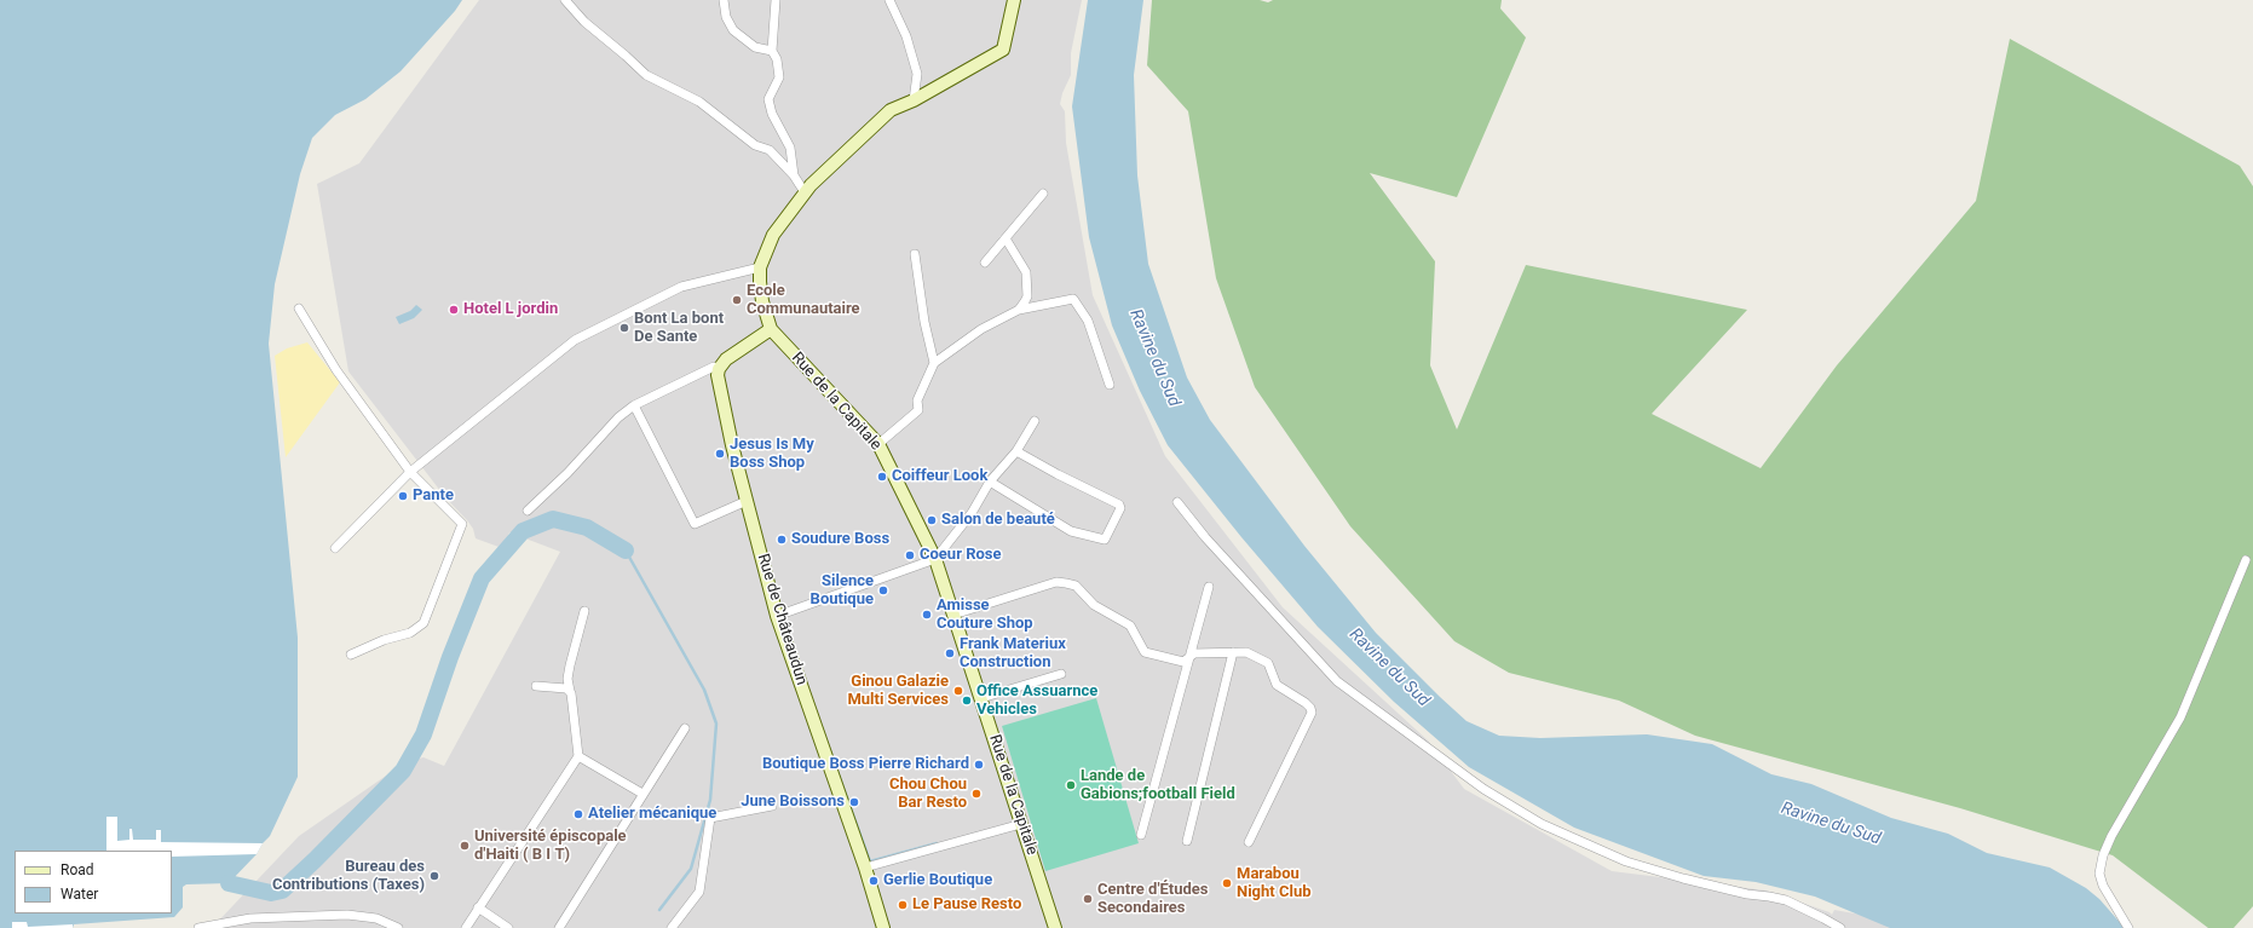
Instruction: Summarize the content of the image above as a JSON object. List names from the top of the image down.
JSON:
{
  "streets": {
    "street": ["Rue de la Capitale", "Rue de Châteaudun"]
  },
  "water": ["Ravine du Sud"],
  "places": [
    "Ecole Communautaire",
    "Hotel L jordin",
    "Bont La bont De Sante",
    "Jesus Is My Boss Shop",
    "Coiffeur Look",
    "Pante",
    "Salon de beauté",
    "Soudure Boss",
    "Coeur Rose",
    "Silence Boutique",
    "Amisse Couture Shop",
    "Frank Materiux Construction",
    "Ginou Galazie Multi Services",
    "Office Assuarnce Vehicles",
    "Boutique Boss Pierre Richard",
    "Lande de Gabions;football Field",
    "Chou Chou Bar Resto",
    "June Boissons",
    "Atelier mécanique",
    "Université épiscopale d'Haiti ( B I T)",
    "Bureau des Contributions (Taxes)",
    "Gerlie Boutique",
    "Marabou Night Club",
    "Centre d'Études Secondaires",
    "Le Pause Resto"
  ],
  "legend": ["Road", "Water"]
}
